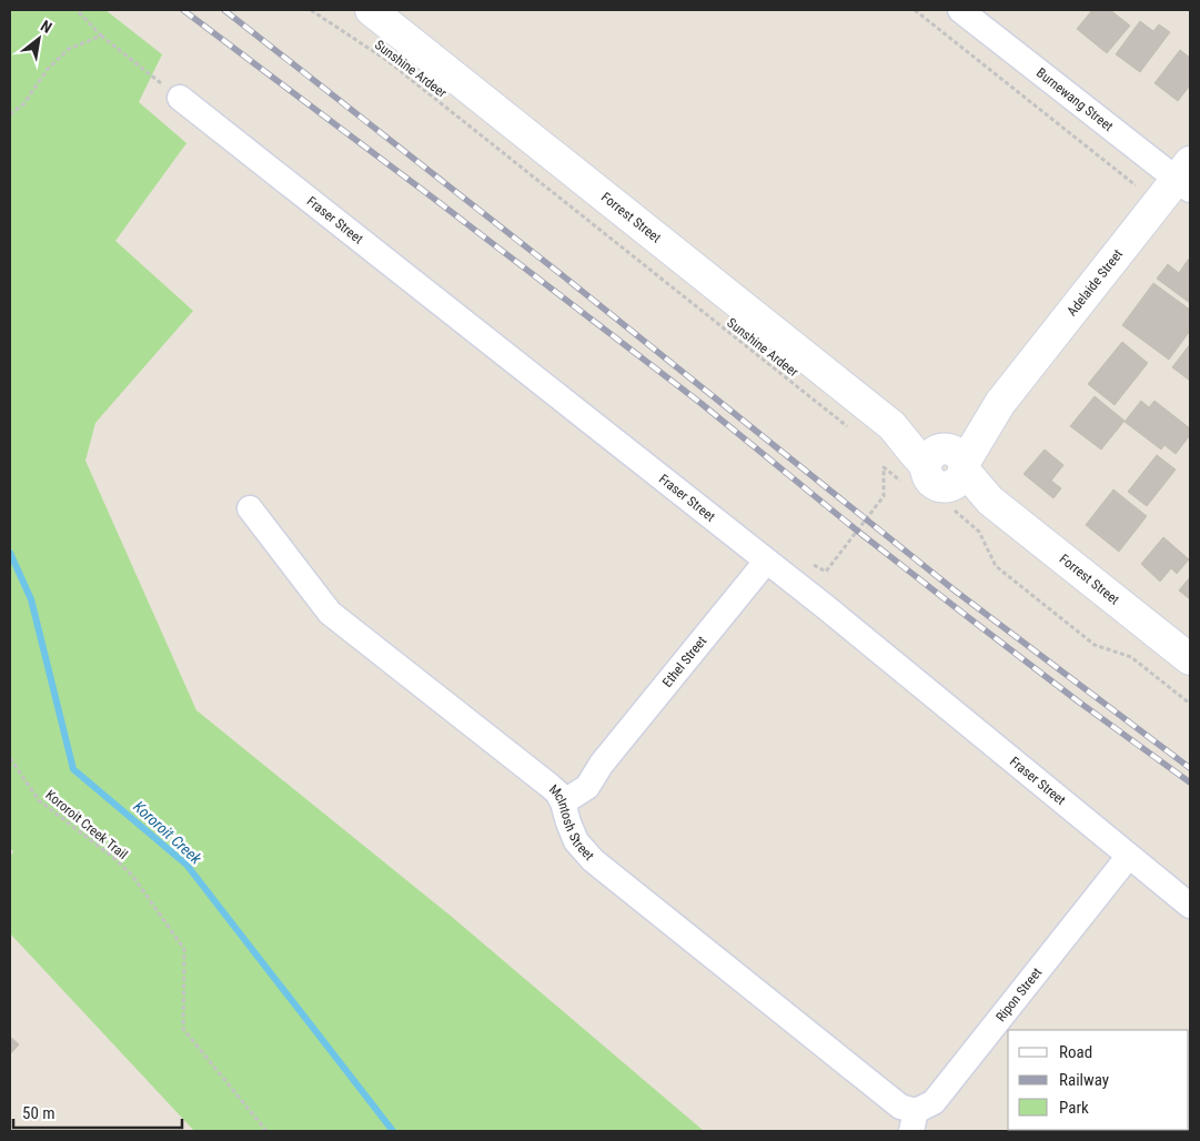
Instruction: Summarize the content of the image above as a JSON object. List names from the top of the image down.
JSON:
{
  "streets": {
    "street": [
      "Burnewang Street",
      "Forrest Street",
      "Fraser Street",
      "Adelaide Street",
      "Ethel Street",
      "McIntosh Street",
      "Ripon Street"
    ],
    "path": ["Sunshine Ardeer", "Kororoit Creek Trail"]
  },
  "crossings": [
    ["Burnewang Street", "Adelaide Street"],
    ["Forrest Street", "Adelaide Street"],
    ["Fraser Street", "Ethel Street"],
    ["Fraser Street", "Ripon Street"],
    ["Ethel Street", "McIntosh Street"],
    ["McIntosh Street", "Ripon Street"]
  ],
  "water": ["Kororoit Creek"],
  "legend": ["Road", "Railway", "Park"],
  "scale_bar": "50 m",
  "north": "top right"
}
